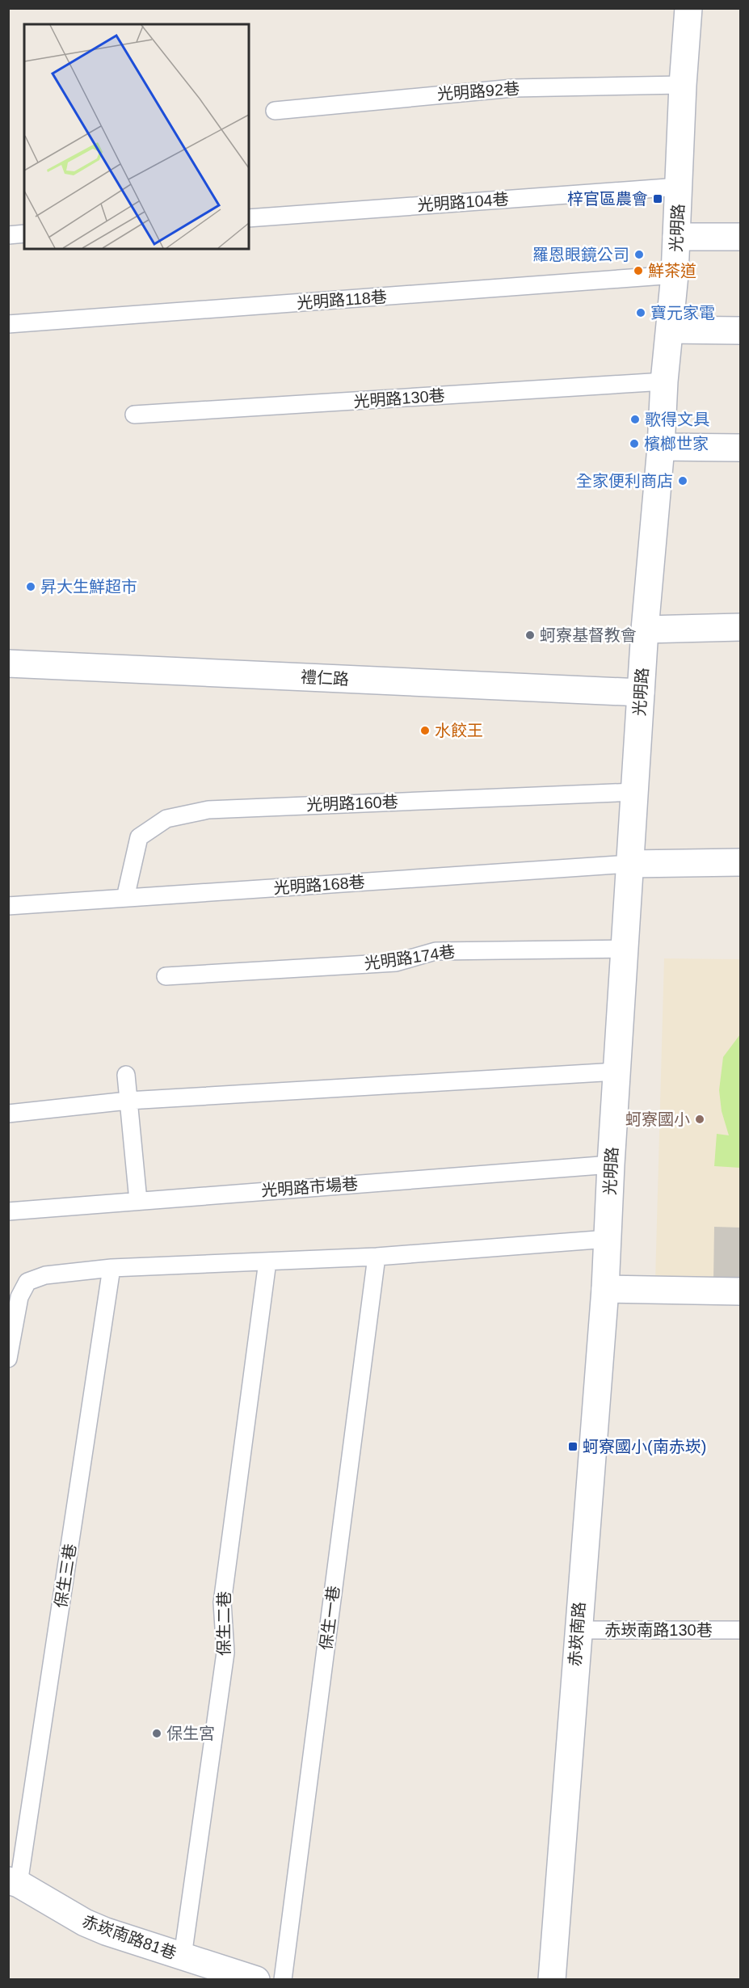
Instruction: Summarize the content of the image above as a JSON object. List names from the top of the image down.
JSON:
{
  "streets": {
    "street": [
      "光明路",
      "禮仁路",
      "赤崁南路",
      "赤崁南路81巷"
    ],
    "lane": [
      "光明路92巷",
      "光明路104巷",
      "光明路118巷",
      "光明路130巷",
      "光明路160巷",
      "光明路168巷",
      "光明路174巷",
      "光明路市場巷",
      "保生三巷",
      "保生一巷",
      "保生二巷",
      "赤崁南路130巷"
    ]
  },
  "crossings": [
    ["光明路92巷", "光明路"],
    ["光明路104巷", "光明路"],
    ["光明路", "光明路118巷"],
    ["光明路", "光明路130巷"],
    ["光明路", "禮仁路"],
    ["光明路", "光明路160巷"],
    ["光明路", "光明路168巷"],
    ["光明路", "光明路174巷"],
    ["光明路", "光明路市場巷"],
    ["光明路", "赤崁南路"],
    ["光明路160巷", "光明路168巷"],
    ["保生三巷", "赤崁南路81巷"],
    ["保生二巷", "赤崁南路81巷"],
    ["赤崁南路130巷", "赤崁南路"]
  ],
  "places": {
    "transit": ["梓官區農會", "蚵寮國小(南赤崁)"],
    "other": [
      "羅恩眼鏡公司",
      "鮮茶道",
      "寶元家電",
      "歌得文具",
      "檳榔世家",
      "全家便利商店",
      "昇大生鮮超市",
      "蚵寮基督教會",
      "水餃王",
      "蚵寮國小",
      "保生宮"
    ]
  }
}
